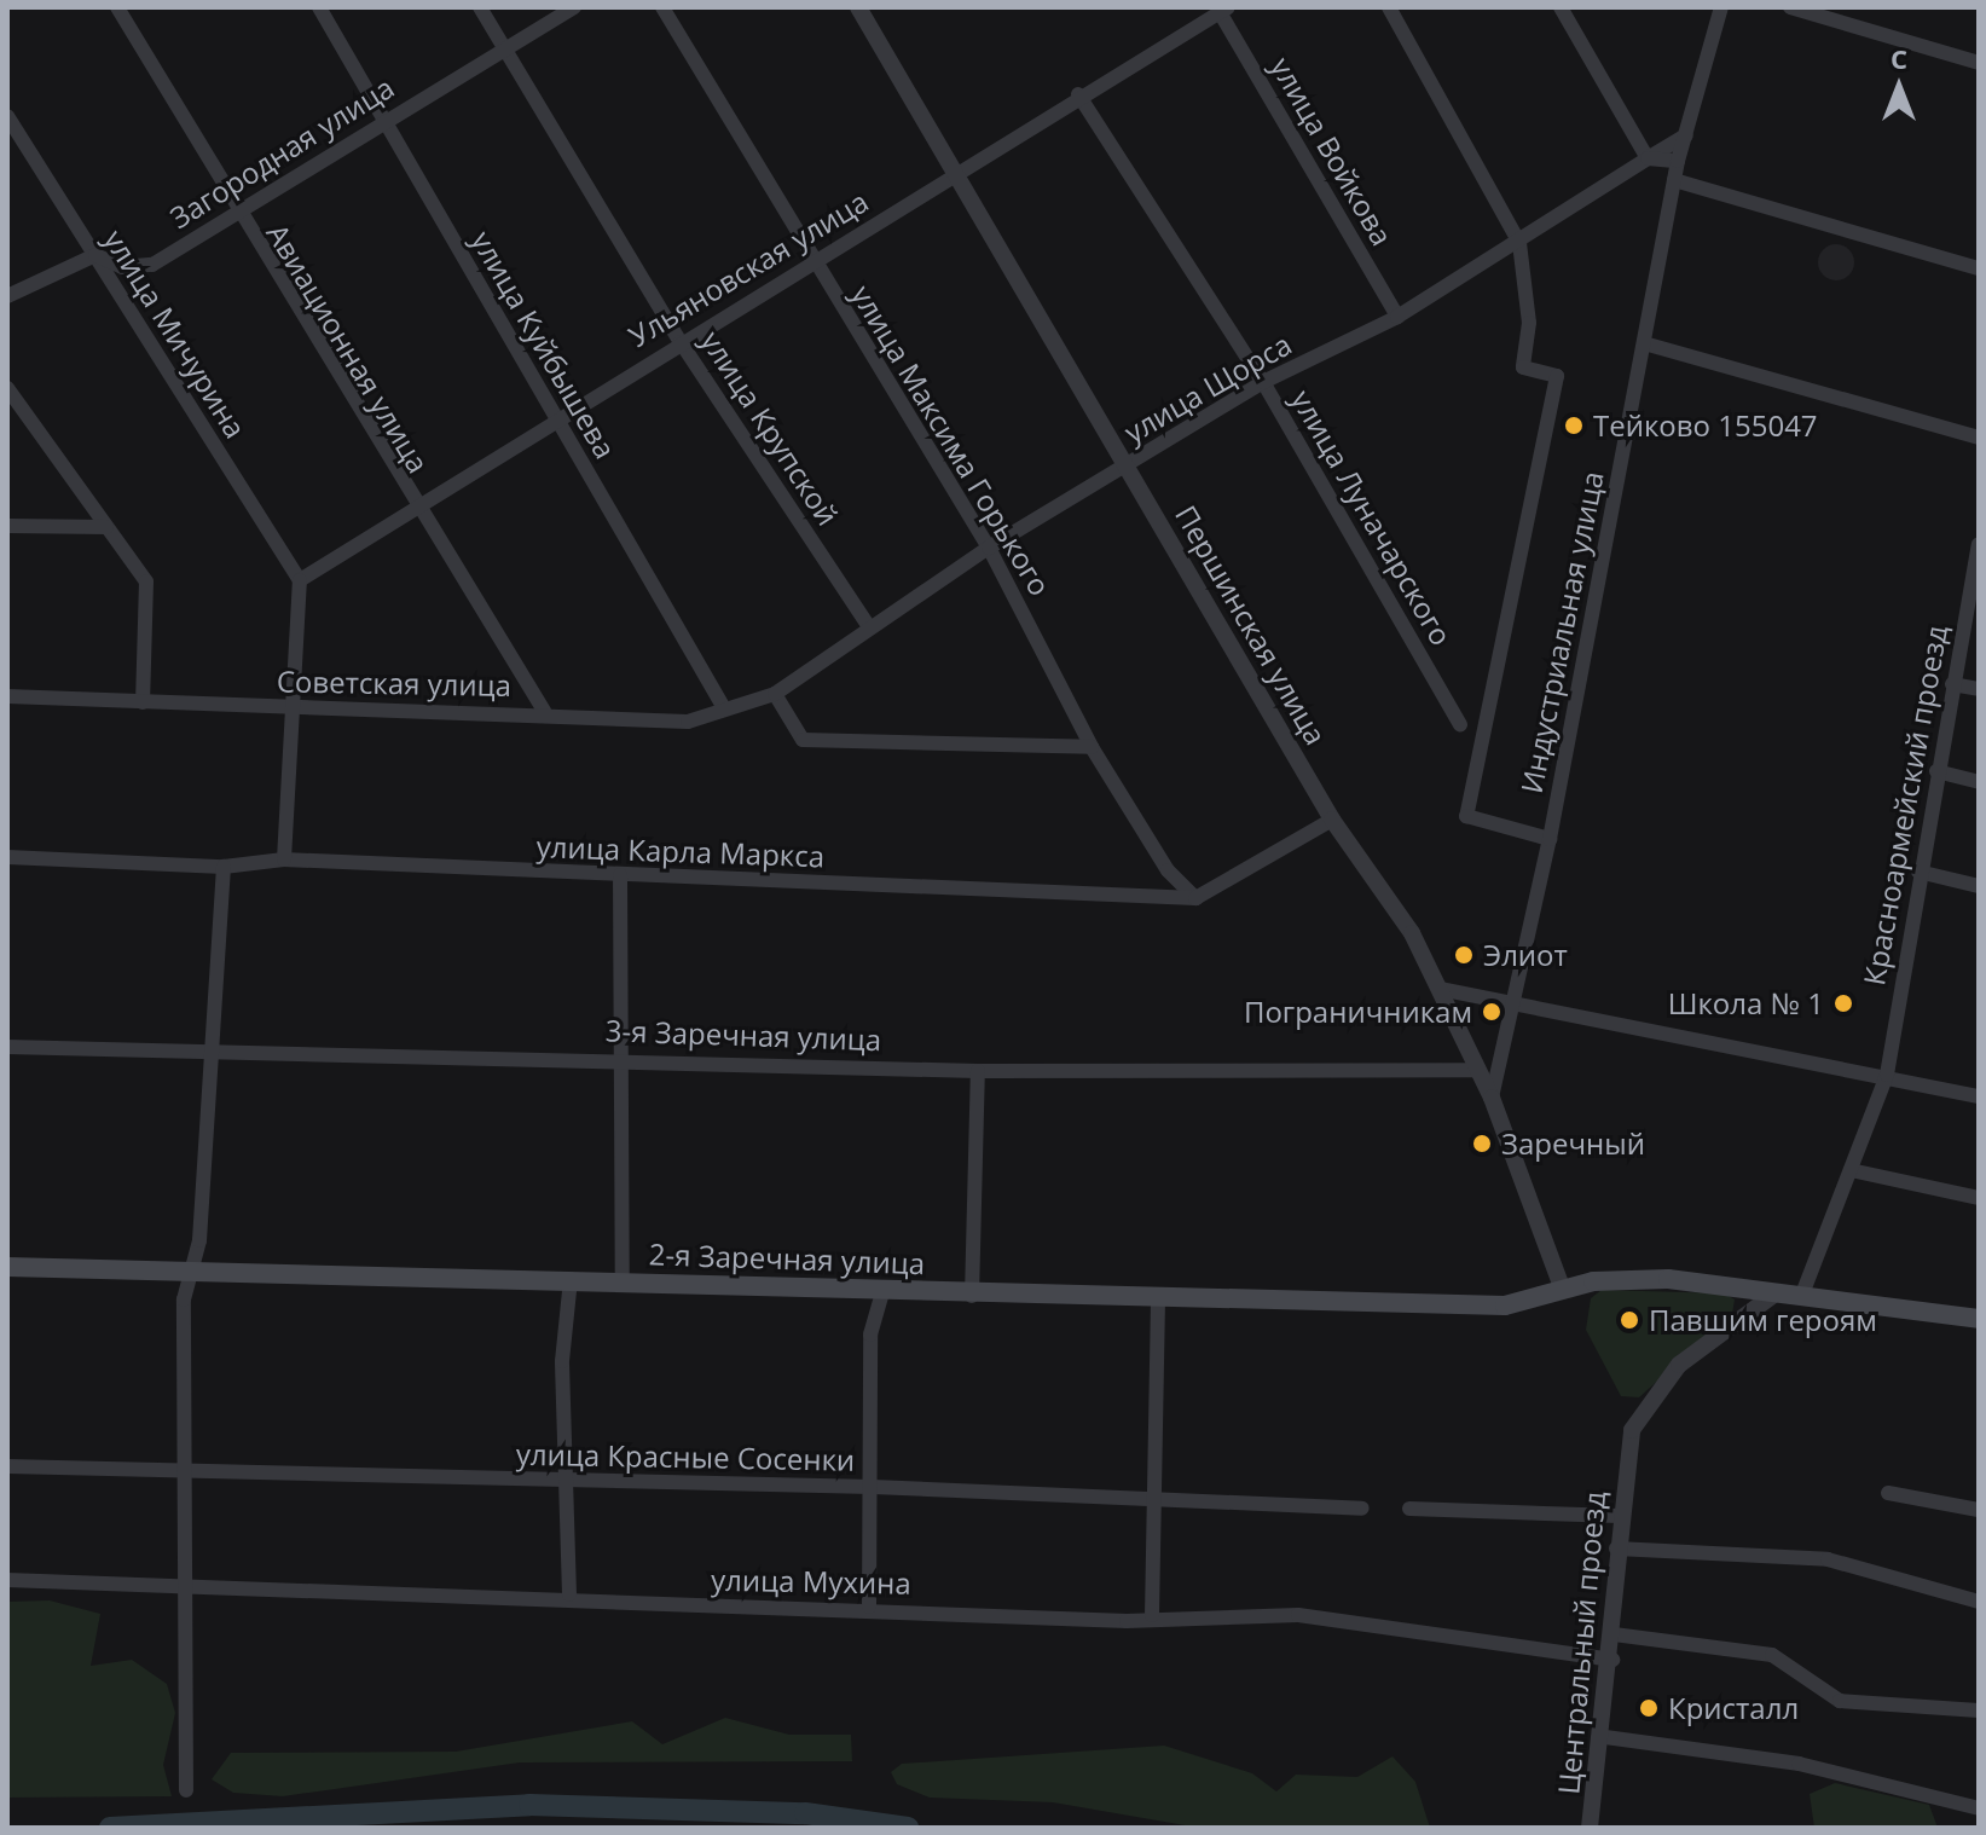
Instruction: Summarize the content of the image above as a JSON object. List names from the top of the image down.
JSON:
{
  "streets": {
    "main road": ["2-я Заречная улица"],
    "street": [
      "улица Войкова",
      "Загородная улица",
      "Ульяновская улица",
      "улица Мичурина",
      "улица Куйбышева",
      "Авиационная улица",
      "улица Щорса",
      "улица Крупской",
      "улица Максима Горького",
      "улица Луначарского",
      "Першинская улица",
      "Индустриальная улица",
      "Советская улица",
      "Красноармейский проезд",
      "улица Карла Маркса",
      "3-я Заречная улица",
      "улица Красные Сосенки",
      "улица Мухина",
      "Центральный проезд"
    ]
  },
  "crossings": [
    ["улица Войкова", "Ульяновская улица"],
    ["улица Войкова", "улица Щорса"],
    ["Загородная улица", "улица Мичурина"],
    ["Загородная улица", "улица Куйбышева"],
    ["Загородная улица", "Авиационная улица"],
    ["Загородная улица", "улица Крупской"],
    ["Ульяновская улица", "улица Мичурина"],
    ["Ульяновская улица", "улица Куйбышева"],
    ["Ульяновская улица", "Авиационная улица"],
    ["Ульяновская улица", "улица Крупской"],
    ["Ульяновская улица", "улица Максима Горького"],
    ["Ульяновская улица", "улица Луначарского"],
    ["Ульяновская улица", "Першинская улица"],
    ["улица Куйбышева", "Советская улица"],
    ["Авиационная улица", "Советская улица"],
    ["улица Щорса", "улица Крупской"],
    ["улица Щорса", "улица Максима Горького"],
    ["улица Щорса", "улица Луначарского"],
    ["улица Щорса", "Першинская улица"],
    ["улица Щорса", "Индустриальная улица"],
    ["улица Щорса", "Советская улица"],
    ["улица Максима Горького", "улица Карла Маркса"],
    ["Першинская улица", "Индустриальная улица"],
    ["Першинская улица", "3-я Заречная улица"],
    ["Першинская улица", "2-я Заречная улица"],
    ["Красноармейский проезд", "2-я Заречная улица"],
    ["Красноармейский проезд", "Центральный проезд"],
    ["2-я Заречная улица", "Центральный проезд"],
    ["улица Мухина", "Центральный проезд"]
  ],
  "places": [
    "Тейково 155047",
    "Элиот",
    "Школа № 1",
    "Пограничникам",
    "Заречный",
    "Павшим героям",
    "Кристалл"
  ],
  "north": "top"
}
